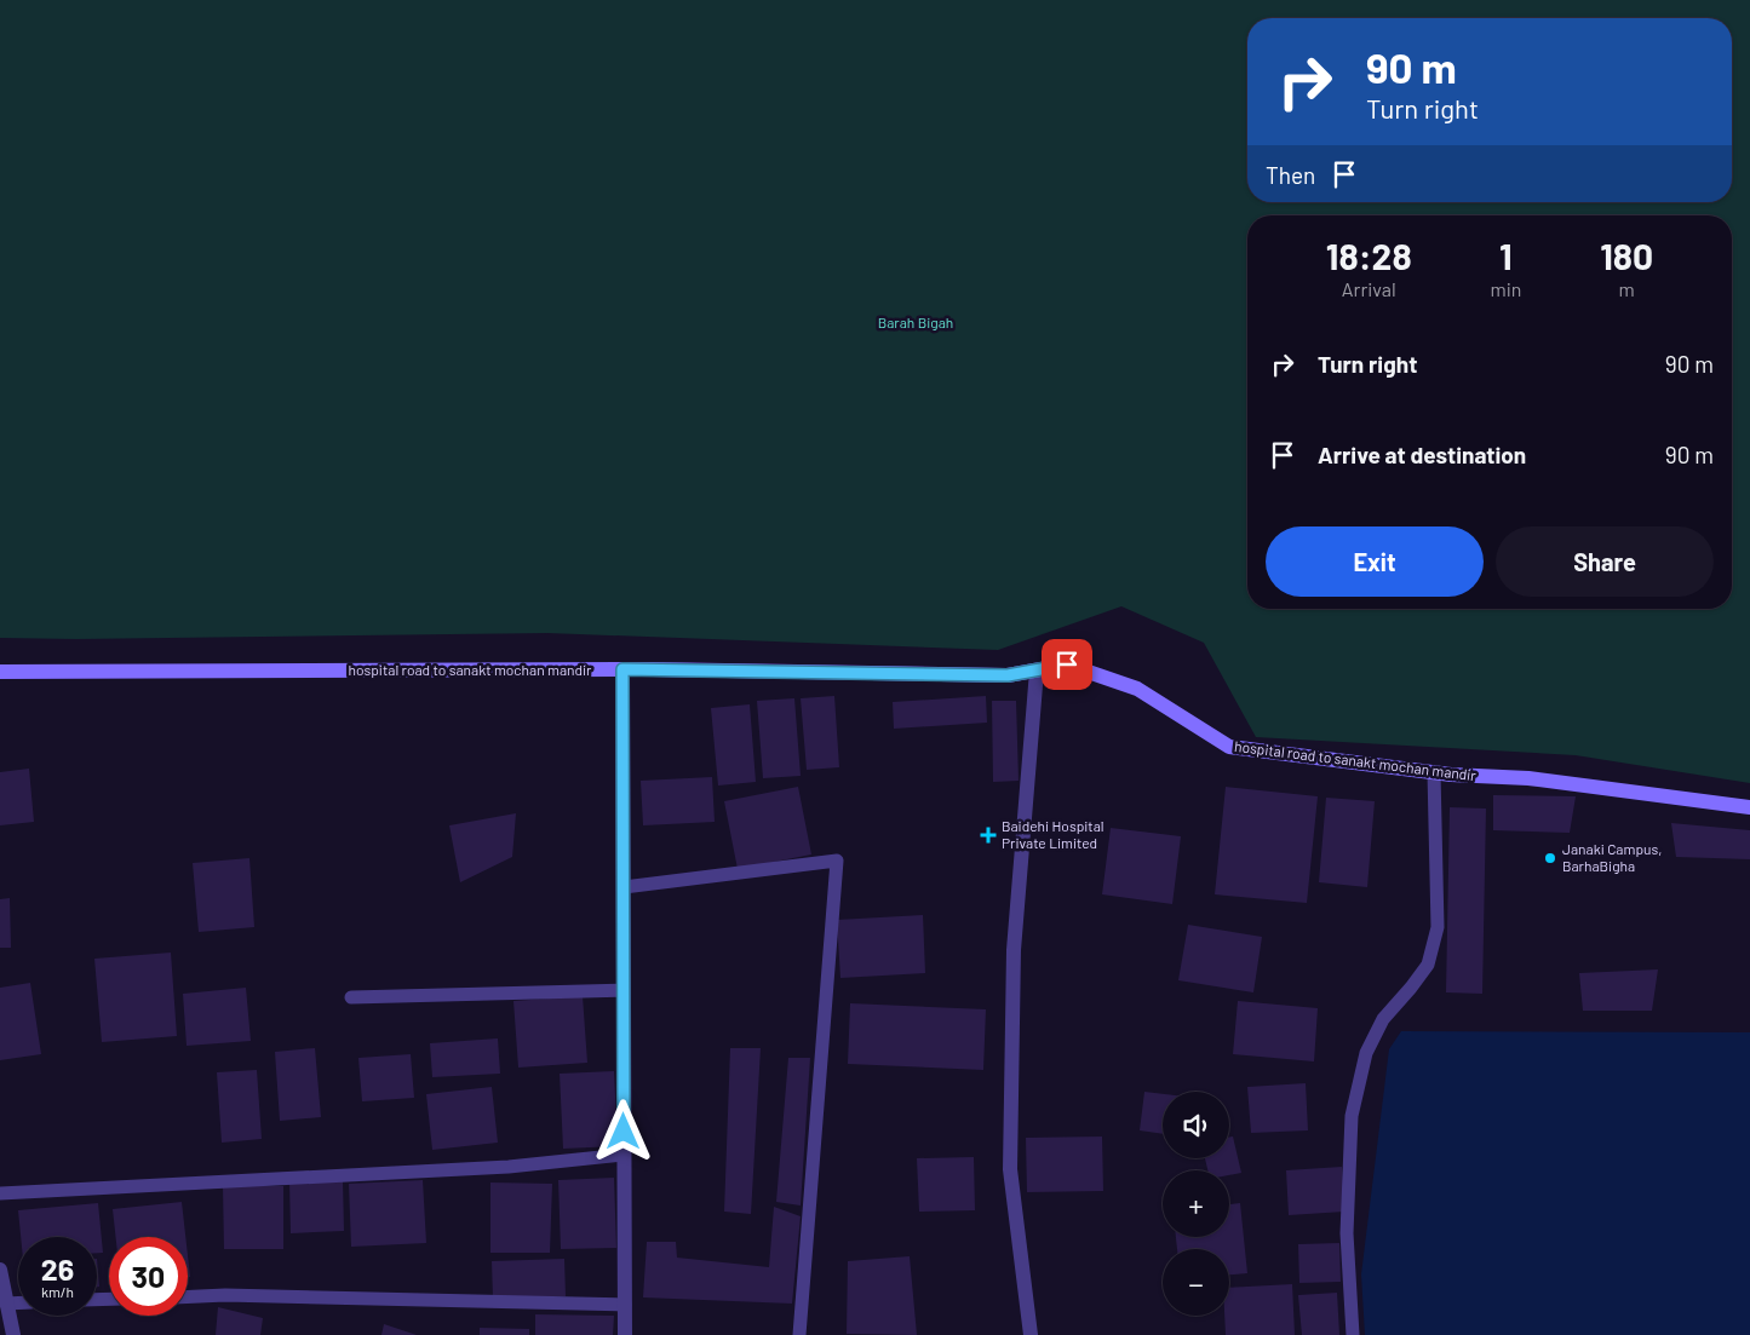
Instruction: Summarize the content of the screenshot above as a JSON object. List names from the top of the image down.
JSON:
{
  "streets": {
    "street": ["hospital road to sanakt mochan mandir"]
  },
  "parks": ["Barah Bigah"],
  "places": {
    "health": ["Baidehi Hospital Private Limited"],
    "other": ["Janaki Campus, BarhaBigha"]
  },
  "page": {
    "turn": ["90 m", "Turn right"],
    "then": "Then",
    "eta": [
      "18:28",
      "Arrival",
      "1",
      "min",
      "180",
      "m"
    ],
    "list": [
      {
        "name": "Turn right",
        "value": "90 m"
      },
      {
        "name": "Arrive at destination",
        "value": "90 m"
      }
    ],
    "buttons": ["Exit", "Share"],
    "map_buttons": ["+", "−"],
    "speed": "26 km/h",
    "limit": "30"
  }
}
